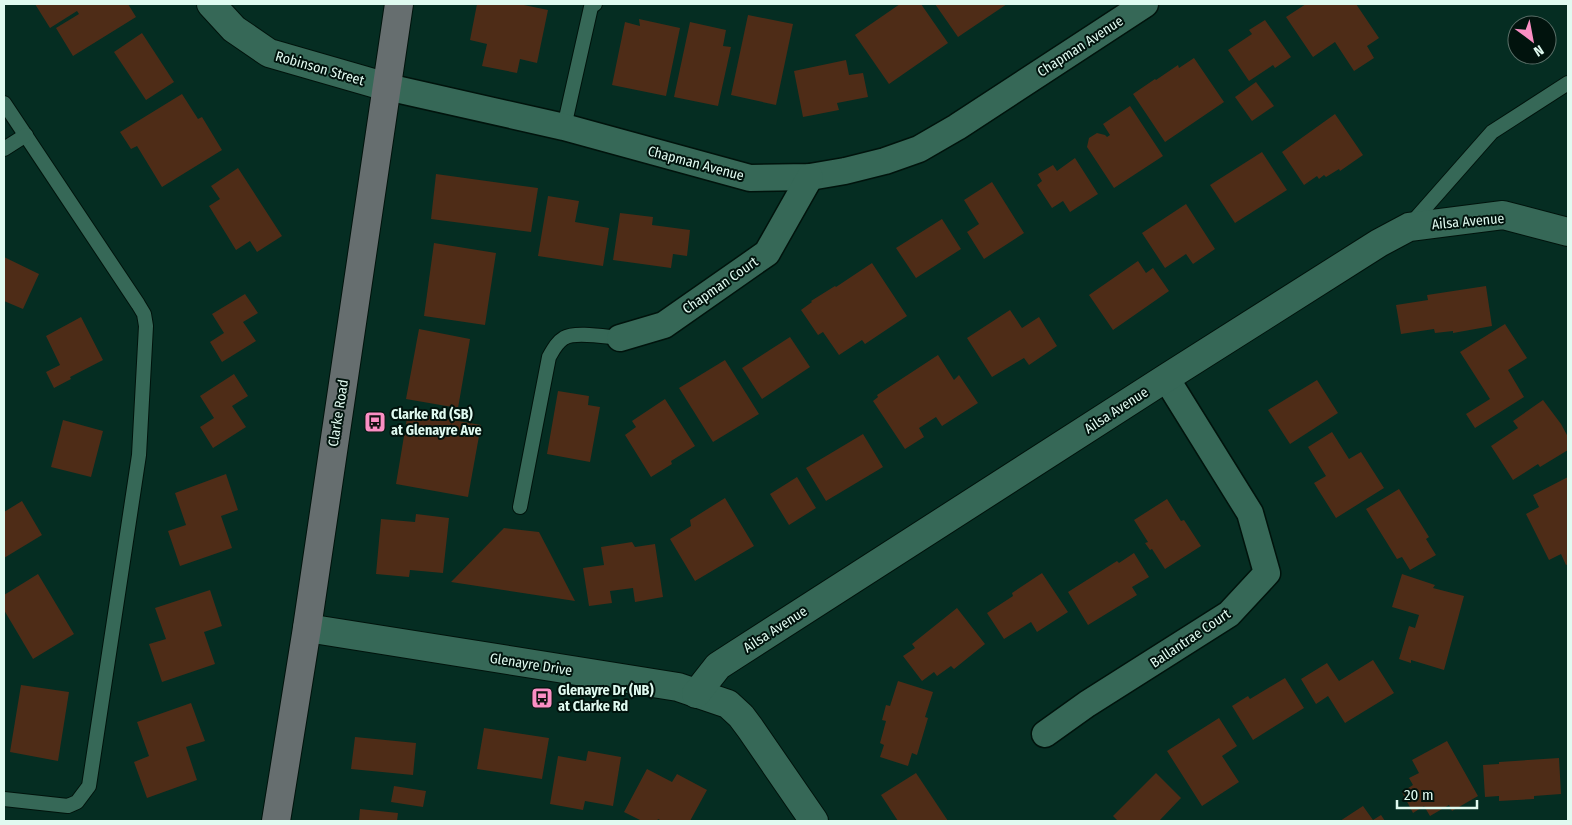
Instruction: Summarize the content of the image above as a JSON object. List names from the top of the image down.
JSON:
{
  "streets": {
    "main road": ["Clarke Road"],
    "street": [
      "Chapman Avenue",
      "Robinson Street",
      "Ailsa Avenue",
      "Chapman Court",
      "Ballantrae Court",
      "Glenayre Drive"
    ]
  },
  "crossings": [
    ["Chapman Avenue", "Robinson Street"],
    ["Chapman Avenue", "Chapman Court"],
    ["Chapman Avenue", "Clarke Road"],
    ["Robinson Street", "Clarke Road"],
    ["Ailsa Avenue", "Ballantrae Court"],
    ["Ailsa Avenue", "Glenayre Drive"],
    ["Clarke Road", "Glenayre Drive"]
  ],
  "places": {
    "bus stop": ["Clarke Rd (SB) at Glenayre Ave", "Glenayre Dr (NB) at Clarke Rd"]
  },
  "scale_bar": "20 m",
  "north": "bottom right"
}
